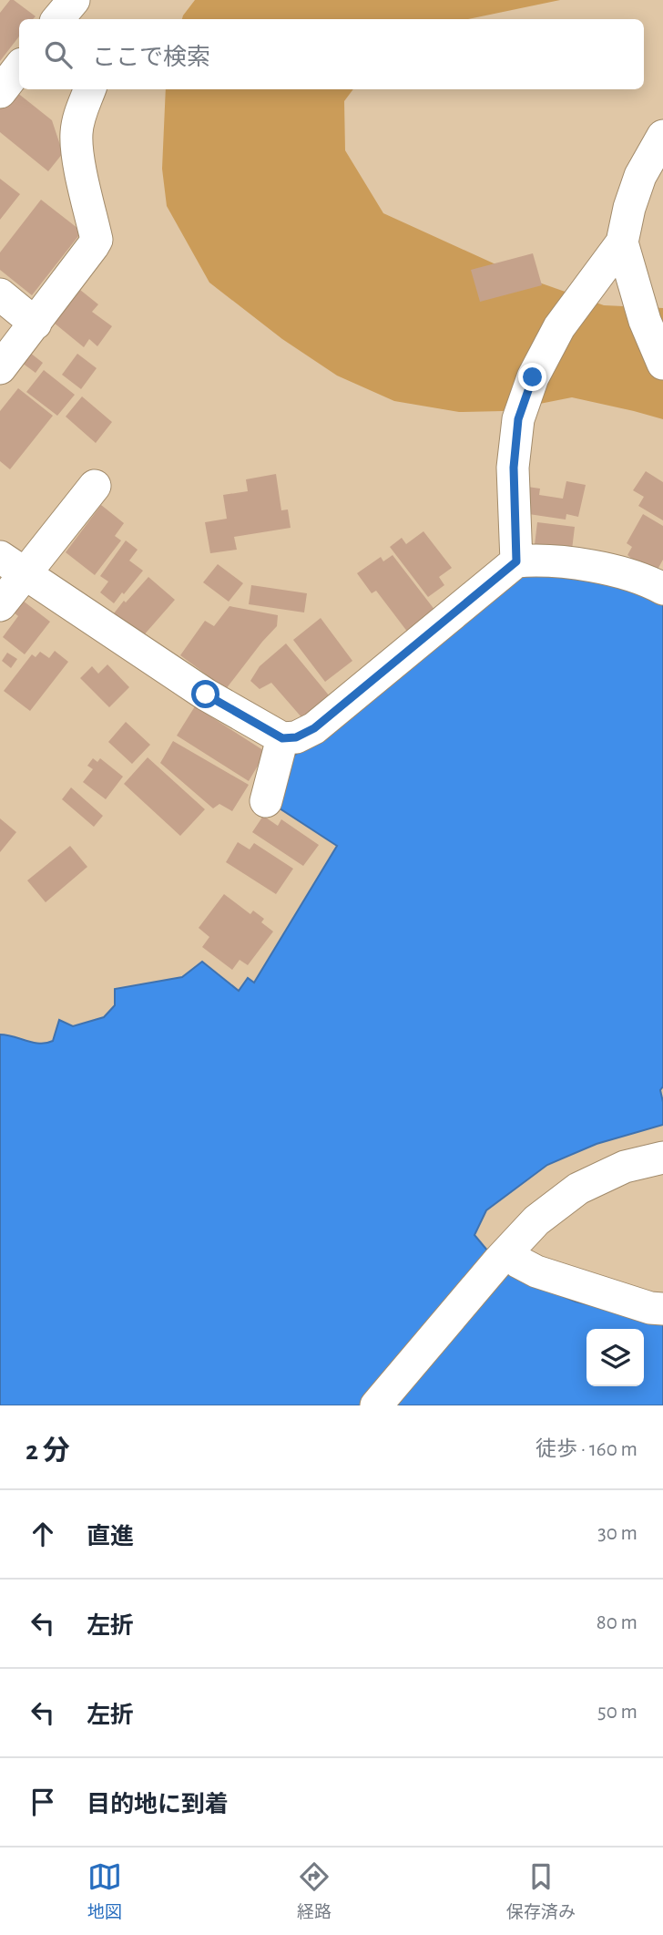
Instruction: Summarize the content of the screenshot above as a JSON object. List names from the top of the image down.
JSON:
{
  "page": {
    "search": "ここで検索",
    "heading": ["2 分", "徒歩 · 160 m"],
    "list": [
      ["直進", "30 m"],
      ["左折", "80 m"],
      ["左折", "50 m"],
      "目的地に到着"
    ],
    "nav": ["地図", "経路", "保存済み"]
  }
}
